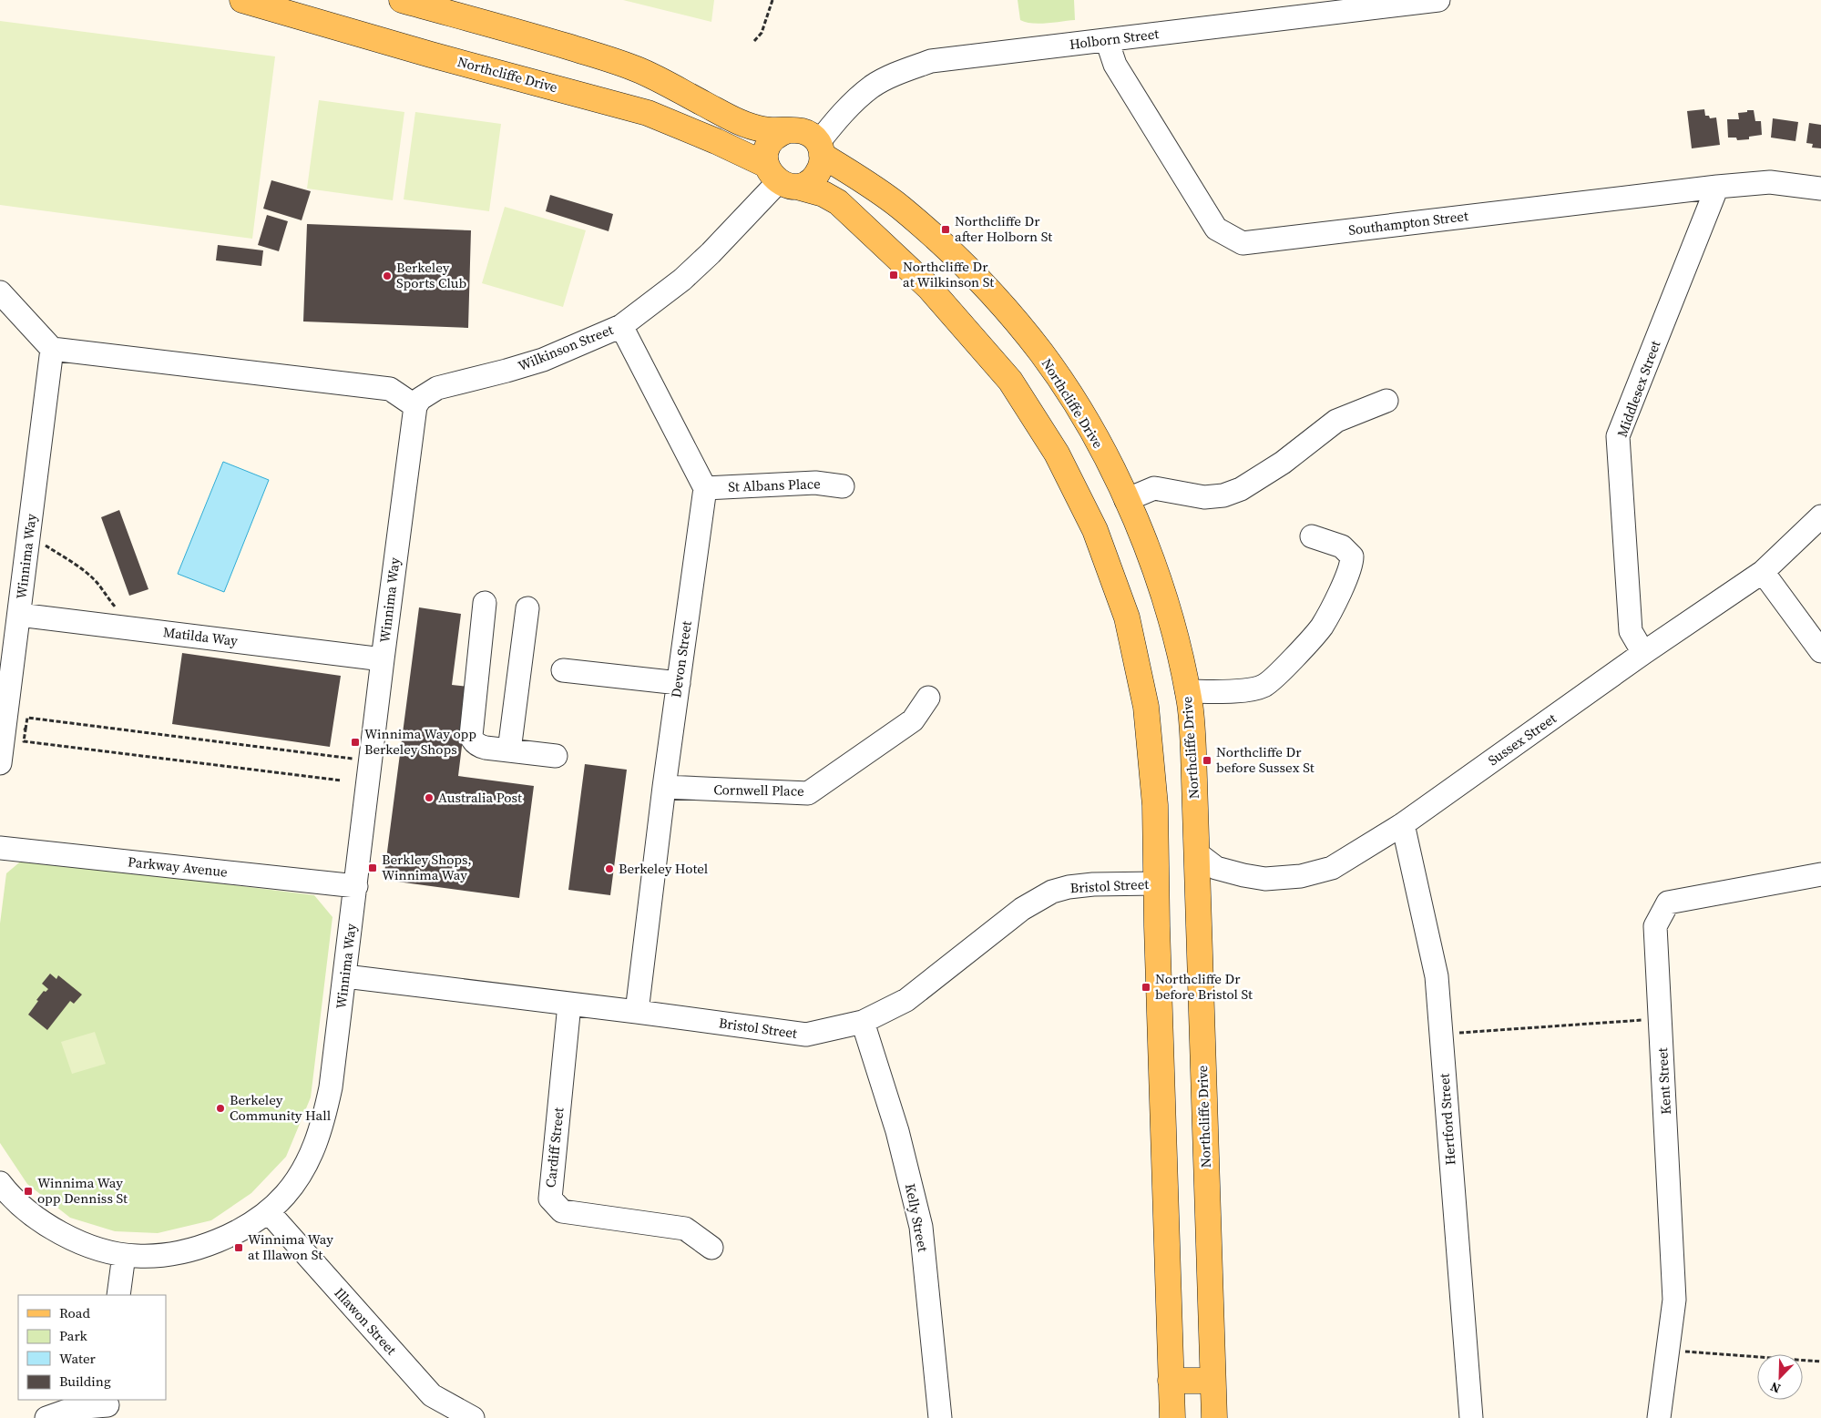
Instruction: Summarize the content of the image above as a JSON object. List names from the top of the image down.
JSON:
{
  "streets": {
    "main road": ["Northcliffe Drive"],
    "street": [
      "Holborn Street",
      "Southampton Street",
      "Wilkinson Street",
      "Middlesex Street",
      "St Albans Place",
      "Winnima Way",
      "Matilda Way",
      "Devon Street",
      "Sussex Street",
      "Cornwell Place",
      "Parkway Avenue",
      "Bristol Street",
      "Kent Street",
      "Hertford Street",
      "Cardiff Street",
      "Kelly Street",
      "Illawon Street"
    ]
  },
  "crossings": [
    ["Holborn Street", "Northcliffe Drive"],
    ["Holborn Street", "Southampton Street"],
    ["Holborn Street", "Wilkinson Street"],
    ["Northcliffe Drive", "Wilkinson Street"],
    ["Northcliffe Drive", "Sussex Street"],
    ["Northcliffe Drive", "Bristol Street"],
    ["Southampton Street", "Middlesex Street"],
    ["Wilkinson Street", "Winnima Way"],
    ["Middlesex Street", "Sussex Street"],
    ["St Albans Place", "Devon Street"],
    ["Winnima Way", "Matilda Way"],
    ["Winnima Way", "Parkway Avenue"],
    ["Winnima Way", "Bristol Street"],
    ["Winnima Way", "Illawon Street"],
    ["Devon Street", "Cornwell Place"],
    ["Devon Street", "Bristol Street"],
    ["Sussex Street", "Hertford Street"],
    ["Bristol Street", "Cardiff Street"],
    ["Bristol Street", "Kelly Street"]
  ],
  "places": {
    "transit": [
      "Northcliffe Dr after Holborn St",
      "Northcliffe Dr at Wilkinson St",
      "Winnima Way opp Berkeley Shops",
      "Northcliffe Dr before Sussex St",
      "Berkley Shops, Winnima Way",
      "Northcliffe Dr before Bristol St",
      "Winnima Way opp Denniss St",
      "Winnima Way at Illawon St"
    ],
    "other": [
      "Berkeley Sports Club",
      "Australia Post",
      "Berkeley Hotel",
      "Berkeley Community Hall"
    ]
  },
  "legend": [
    "Road",
    "Park",
    "Water",
    "Building"
  ],
  "north": "bottom left"
}
